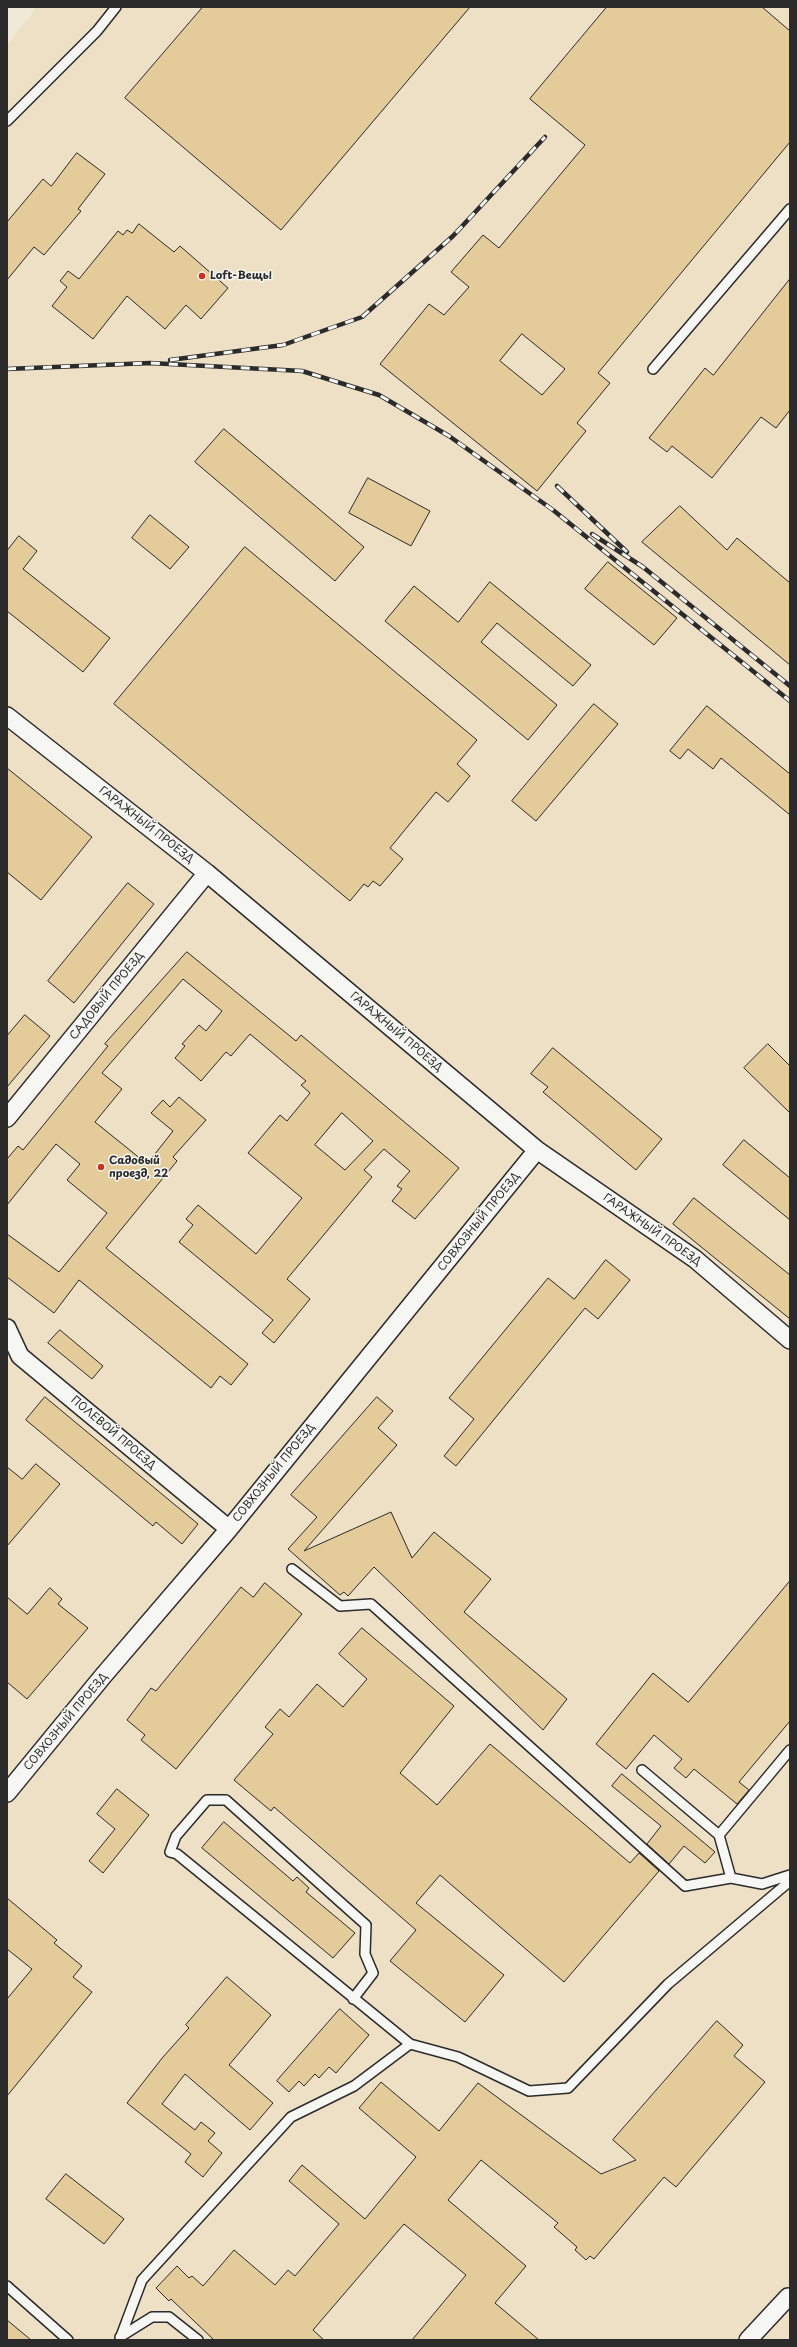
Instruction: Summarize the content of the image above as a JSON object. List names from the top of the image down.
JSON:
{
  "streets": {
    "street": [
      "ГАРАЖНЫЙ ПРОЕЗД",
      "САДОВЫЙ ПРОЕЗД",
      "СОВХОЗНЫЙ ПРОЕЗД",
      "ПОЛЕВОЙ ПРОЕЗД"
    ]
  },
  "crossings": [
    ["ГАРАЖНЫЙ ПРОЕЗД", "САДОВЫЙ ПРОЕЗД"],
    ["ГАРАЖНЫЙ ПРОЕЗД", "СОВХОЗНЫЙ ПРОЕЗД"],
    ["СОВХОЗНЫЙ ПРОЕЗД", "ПОЛЕВОЙ ПРОЕЗД"]
  ],
  "places": ["Loft-Вещь!", "Садовый проезд, 22"]
}
